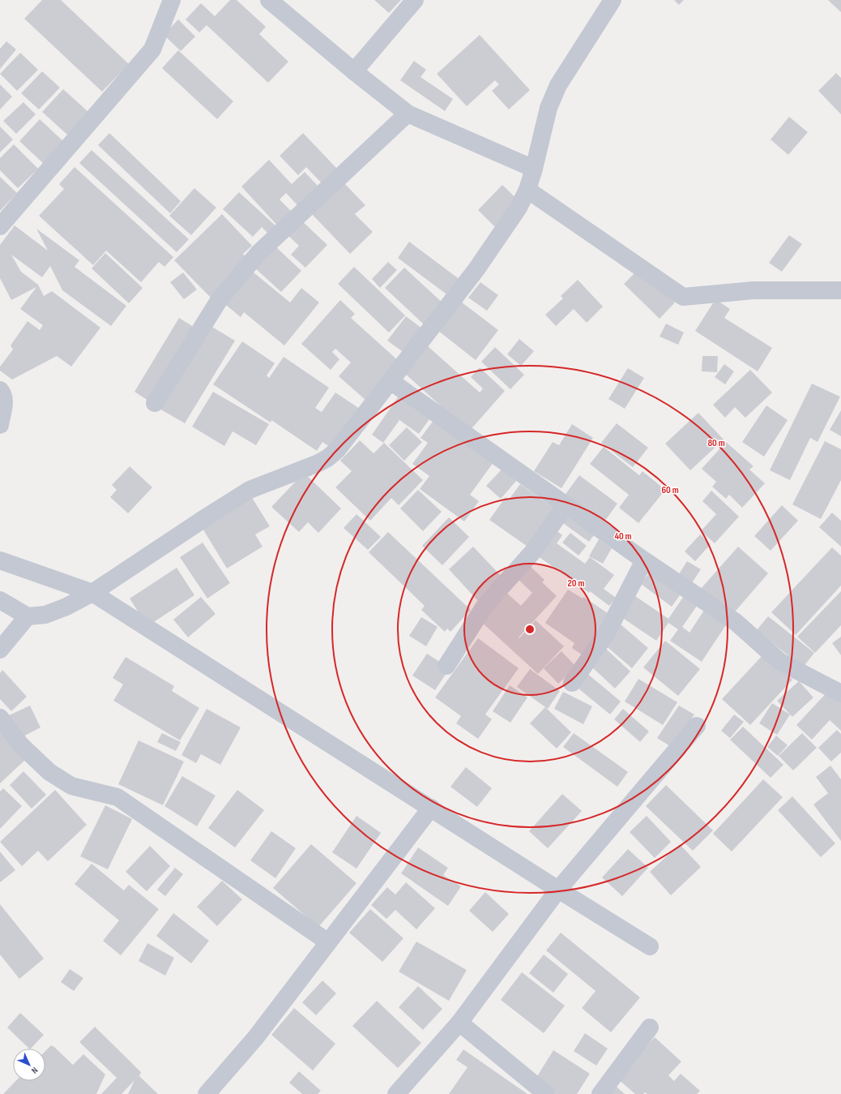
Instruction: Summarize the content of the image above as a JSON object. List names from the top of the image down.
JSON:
{
  "north": "bottom right",
  "rings": [
    "80 m",
    "60 m",
    "40 m",
    "20 m"
  ]
}
